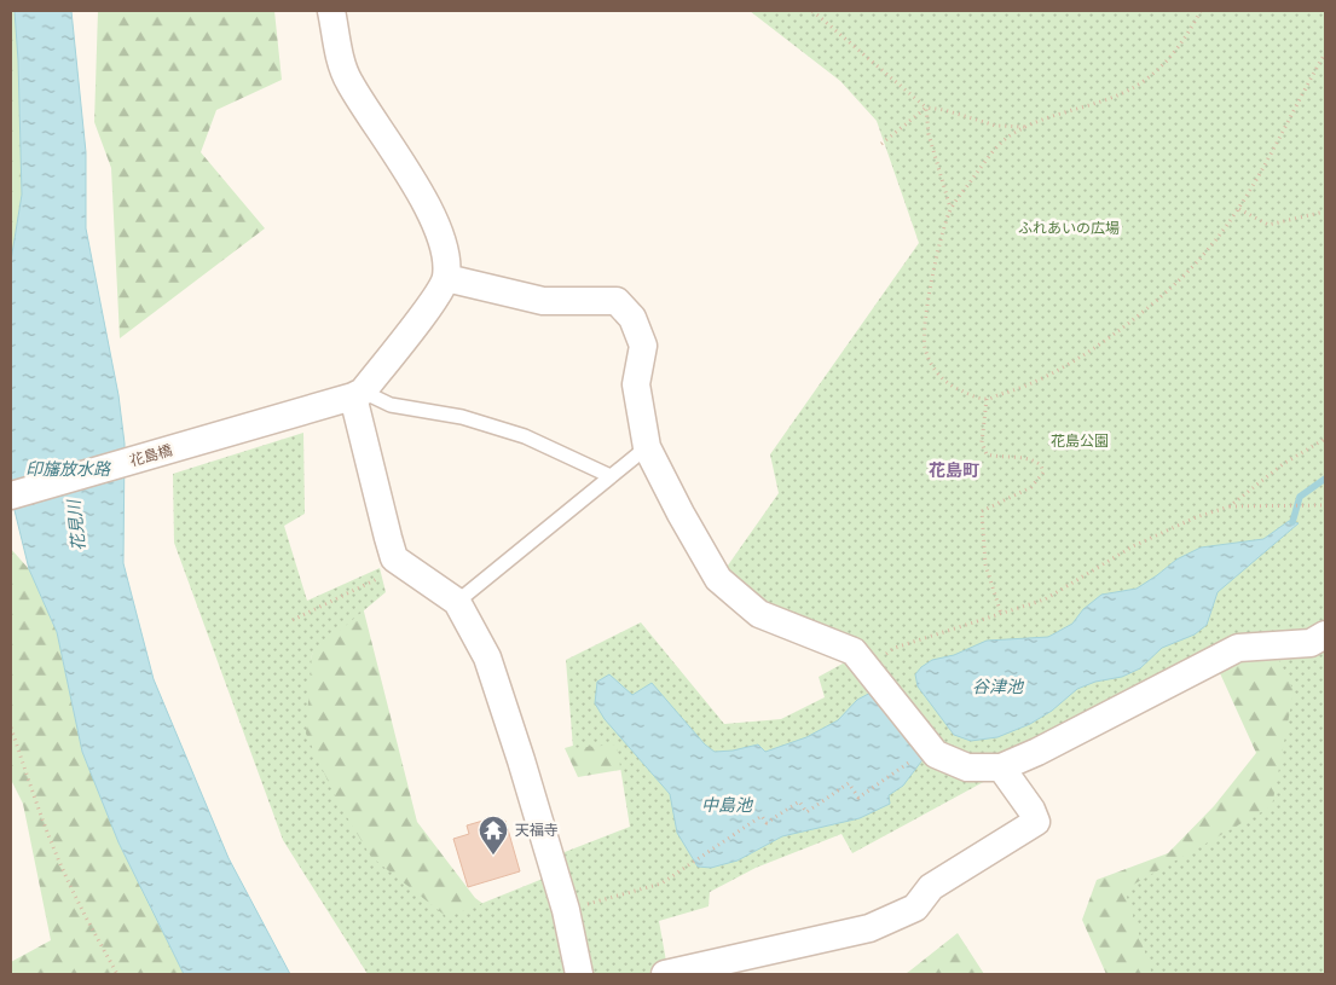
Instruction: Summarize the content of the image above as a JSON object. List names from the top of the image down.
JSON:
{
  "streets": {
    "street": ["花島橋"]
  },
  "districts": ["花島町"],
  "water": [
    "印旛放水路",
    "花見川",
    "谷津池",
    "中島池"
  ],
  "parks": ["ふれあいの広場", "花島公園"],
  "places": {
    "temple": ["天福寺"]
  }
}
